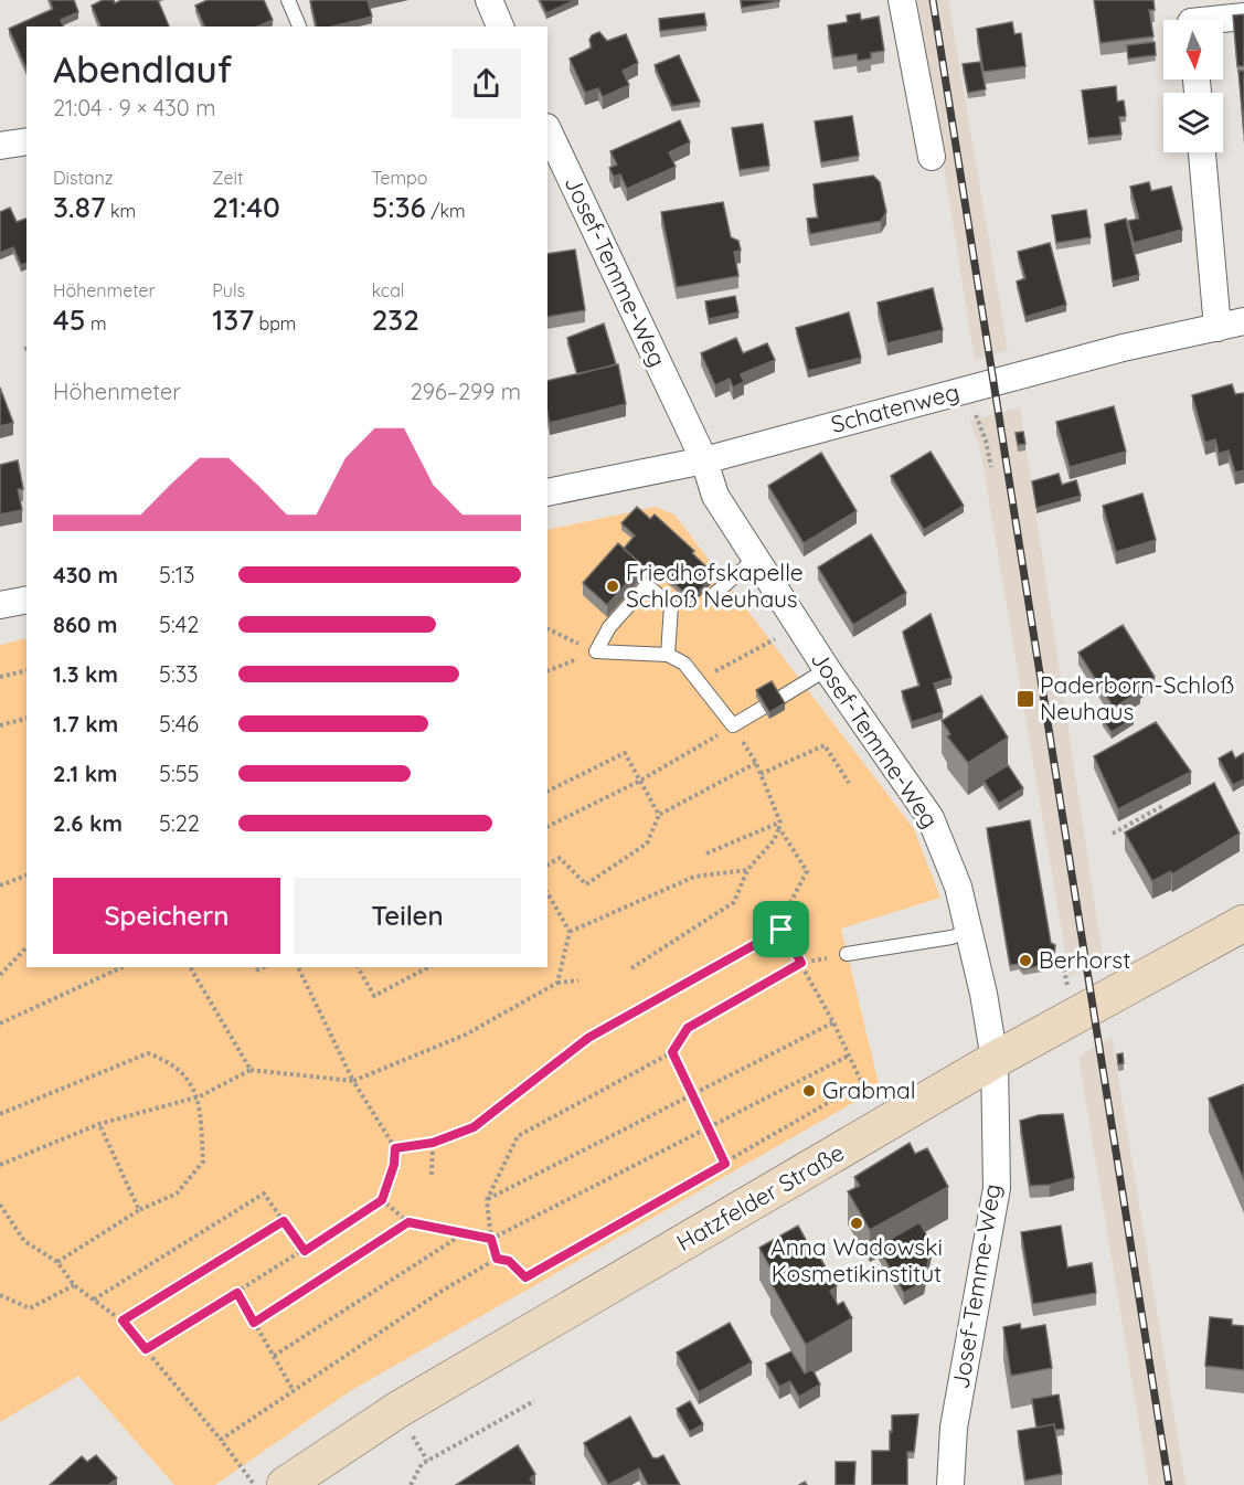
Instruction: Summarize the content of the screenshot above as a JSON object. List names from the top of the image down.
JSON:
{
  "streets": {
    "street": ["Josef-Temme-Weg", "Schatenweg", "Hatzfelder Straße"]
  },
  "crossings": [
    ["Josef-Temme-Weg", "Schatenweg"],
    ["Josef-Temme-Weg", "Hatzfelder Straße"]
  ],
  "places": {
    "other": [
      "Friedhofskapelle Schloß Neuhaus",
      "Berhorst",
      "Grabmal",
      "Anna Wadowski Kosmetikinstitut"
    ],
    "transit": ["Paderborn-Schloß Neuhaus"]
  },
  "north": "bottom",
  "page": {
    "heading": ["Abendlauf", "21:04 · 9 × 430 m"],
    "stats": [
      ["Distanz", "3.87 km"],
      ["Zeit", "21:40"],
      ["Tempo", "5:36 /km"],
      ["Höhenmeter", "45 m"],
      ["Puls", "137 bpm"],
      ["kcal", "232"]
    ],
    "chart": ["Höhenmeter", "296–299 m"],
    "list": [
      {
        "name": "430 m",
        "note": "5:13"
      },
      {
        "name": "860 m",
        "note": "5:42"
      },
      {
        "name": "1.3 km",
        "note": "5:33"
      },
      {
        "name": "1.7 km",
        "note": "5:46"
      },
      {
        "name": "2.1 km",
        "note": "5:55"
      },
      {
        "name": "2.6 km",
        "note": "5:22"
      }
    ],
    "buttons": ["Speichern", "Teilen"]
  }
}
